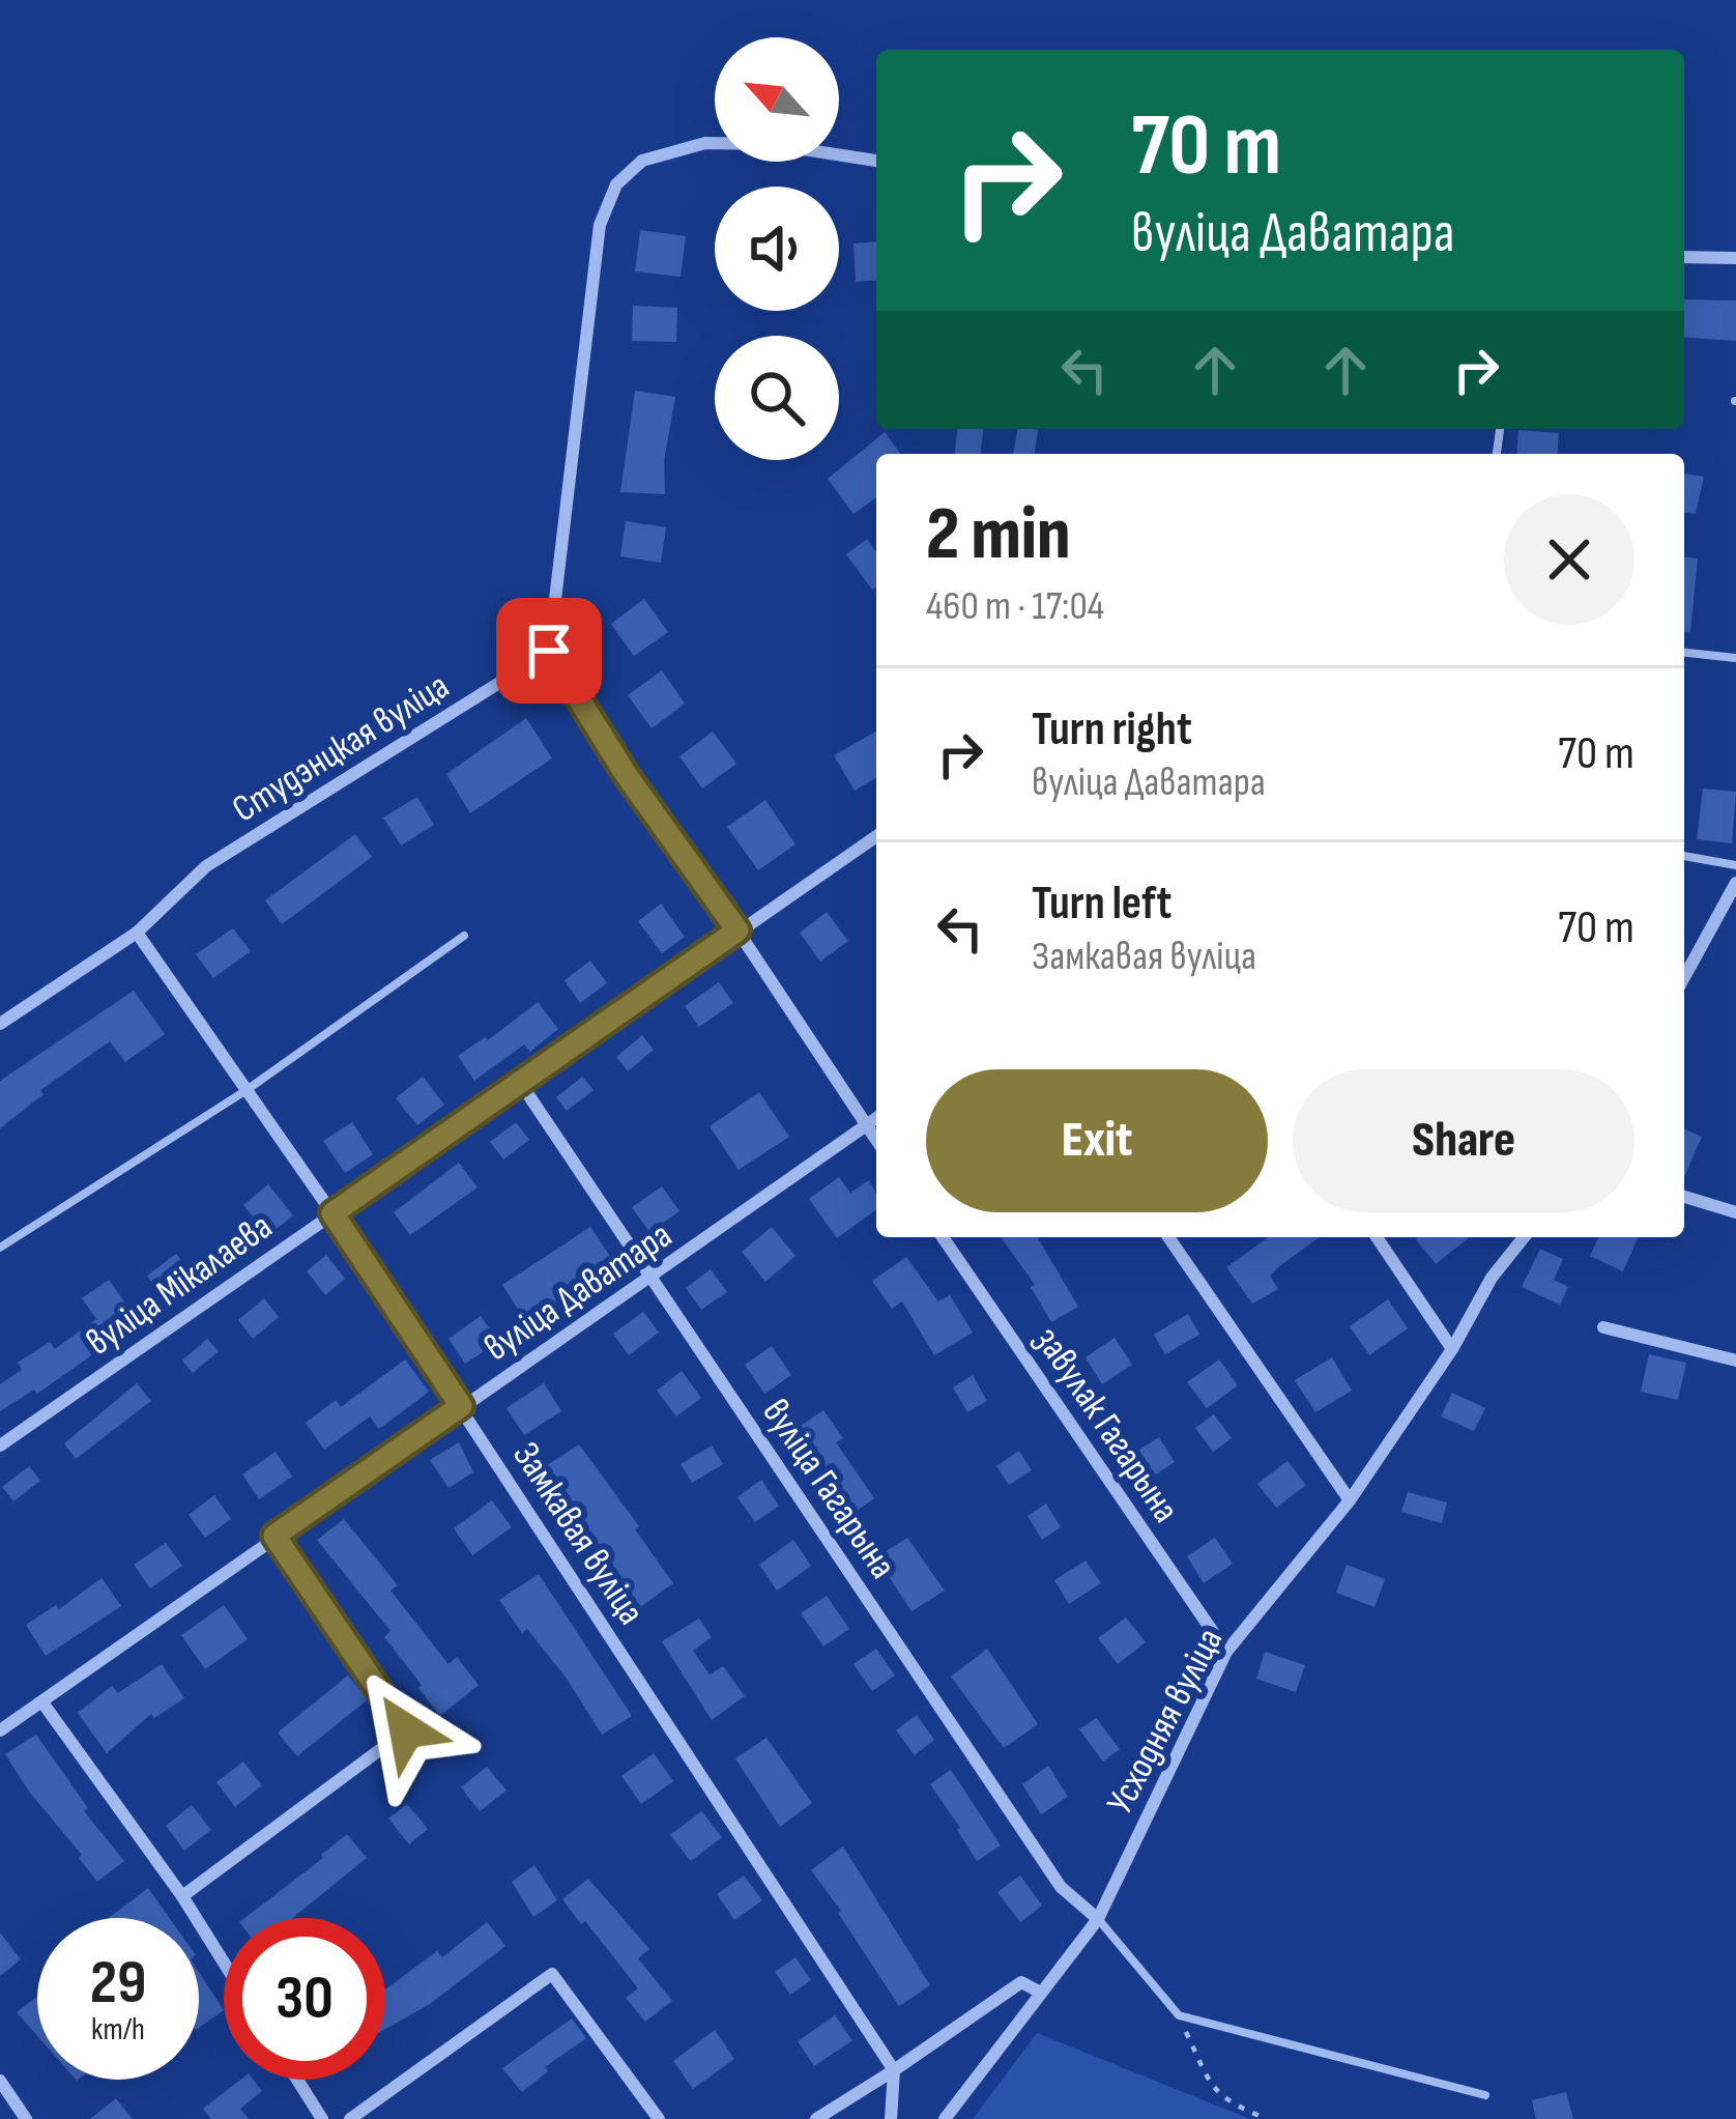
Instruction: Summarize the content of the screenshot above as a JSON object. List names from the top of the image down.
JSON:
{
  "streets": {
    "street": [
      "Студэнцкая вуліца",
      "вуліца Мікалаева",
      "вуліца Даватара",
      "завулак Гагарына",
      "вуліца Гагарына",
      "Замкавая вуліца",
      "Усходняя вуліца"
    ]
  },
  "crossings": [
    ["Студэнцкая вуліца", "Замкавая вуліца"],
    ["вуліца Мікалаева", "вуліца Гагарына"],
    ["вуліца Мікалаева", "Замкавая вуліца"],
    ["вуліца Даватара", "вуліца Гагарына"],
    ["вуліца Даватара", "Замкавая вуліца"],
    ["завулак Гагарына", "Усходняя вуліца"],
    ["вуліца Гагарына", "Усходняя вуліца"]
  ],
  "north": "top left",
  "page": {
    "turn": ["70 m", "вуліца Даватара"],
    "heading": ["2 min", "460 m · 17:04"],
    "list": [
      {
        "name": "Turn right",
        "note": "вуліца Даватара",
        "value": "70 m"
      },
      {
        "name": "Turn left",
        "note": "Замкавая вуліца",
        "value": "70 m"
      }
    ],
    "buttons": ["Exit", "Share"],
    "speed": "29 km/h",
    "limit": "30"
  }
}
